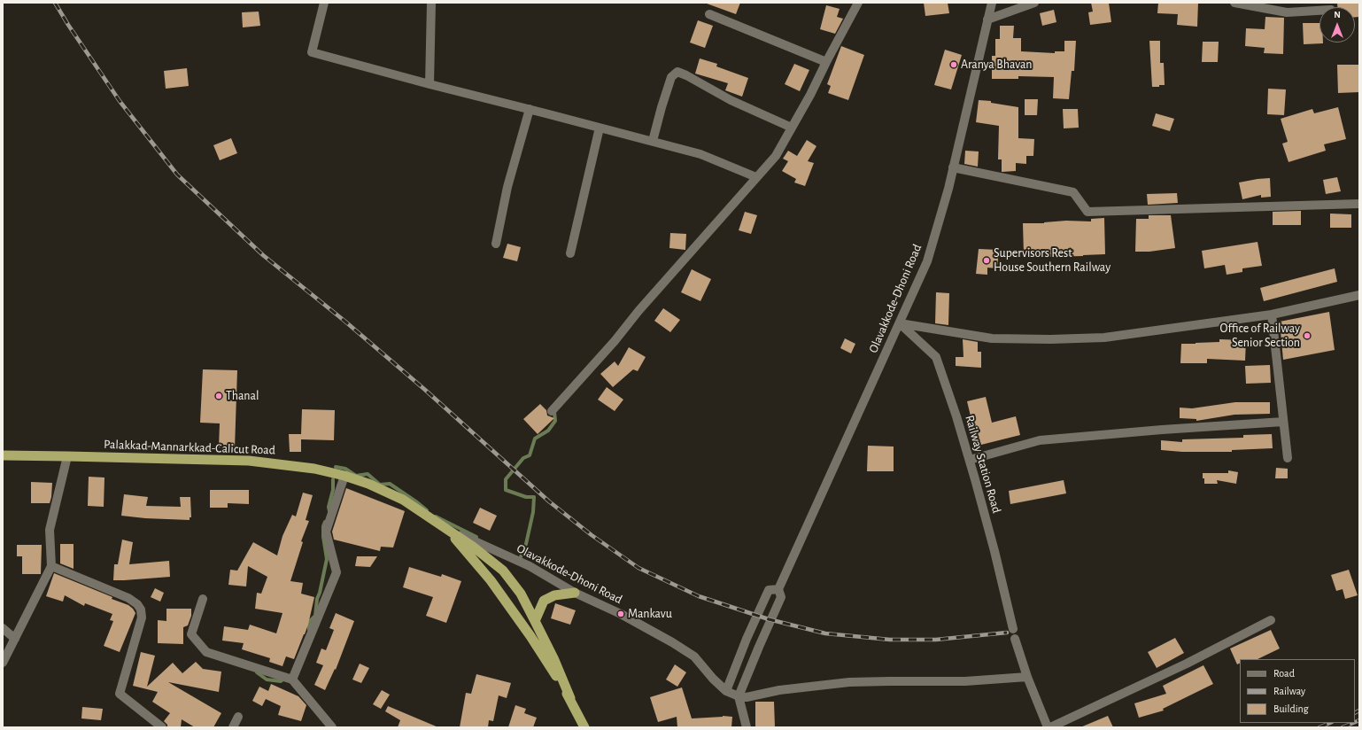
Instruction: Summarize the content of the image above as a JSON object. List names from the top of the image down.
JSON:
{
  "streets": {
    "highway": ["Palakkad-Mannarkkad-Calicut Road"],
    "street": ["Olavakkode-Dhoni Road", "Railway Station Road"]
  },
  "crossings": [
    ["Olavakkode-Dhoni Road", "Palakkad-Mannarkkad-Calicut Road"],
    ["Olavakkode-Dhoni Road", "Railway Station Road"]
  ],
  "places": [
    "Aranya Bhavan",
    "Supervisors Rest House Southern Railway",
    "Office of Railway Senior Section",
    "Thanal",
    "Mankavu"
  ],
  "legend": ["Road", "Railway", "Building"],
  "north": "top"
}
